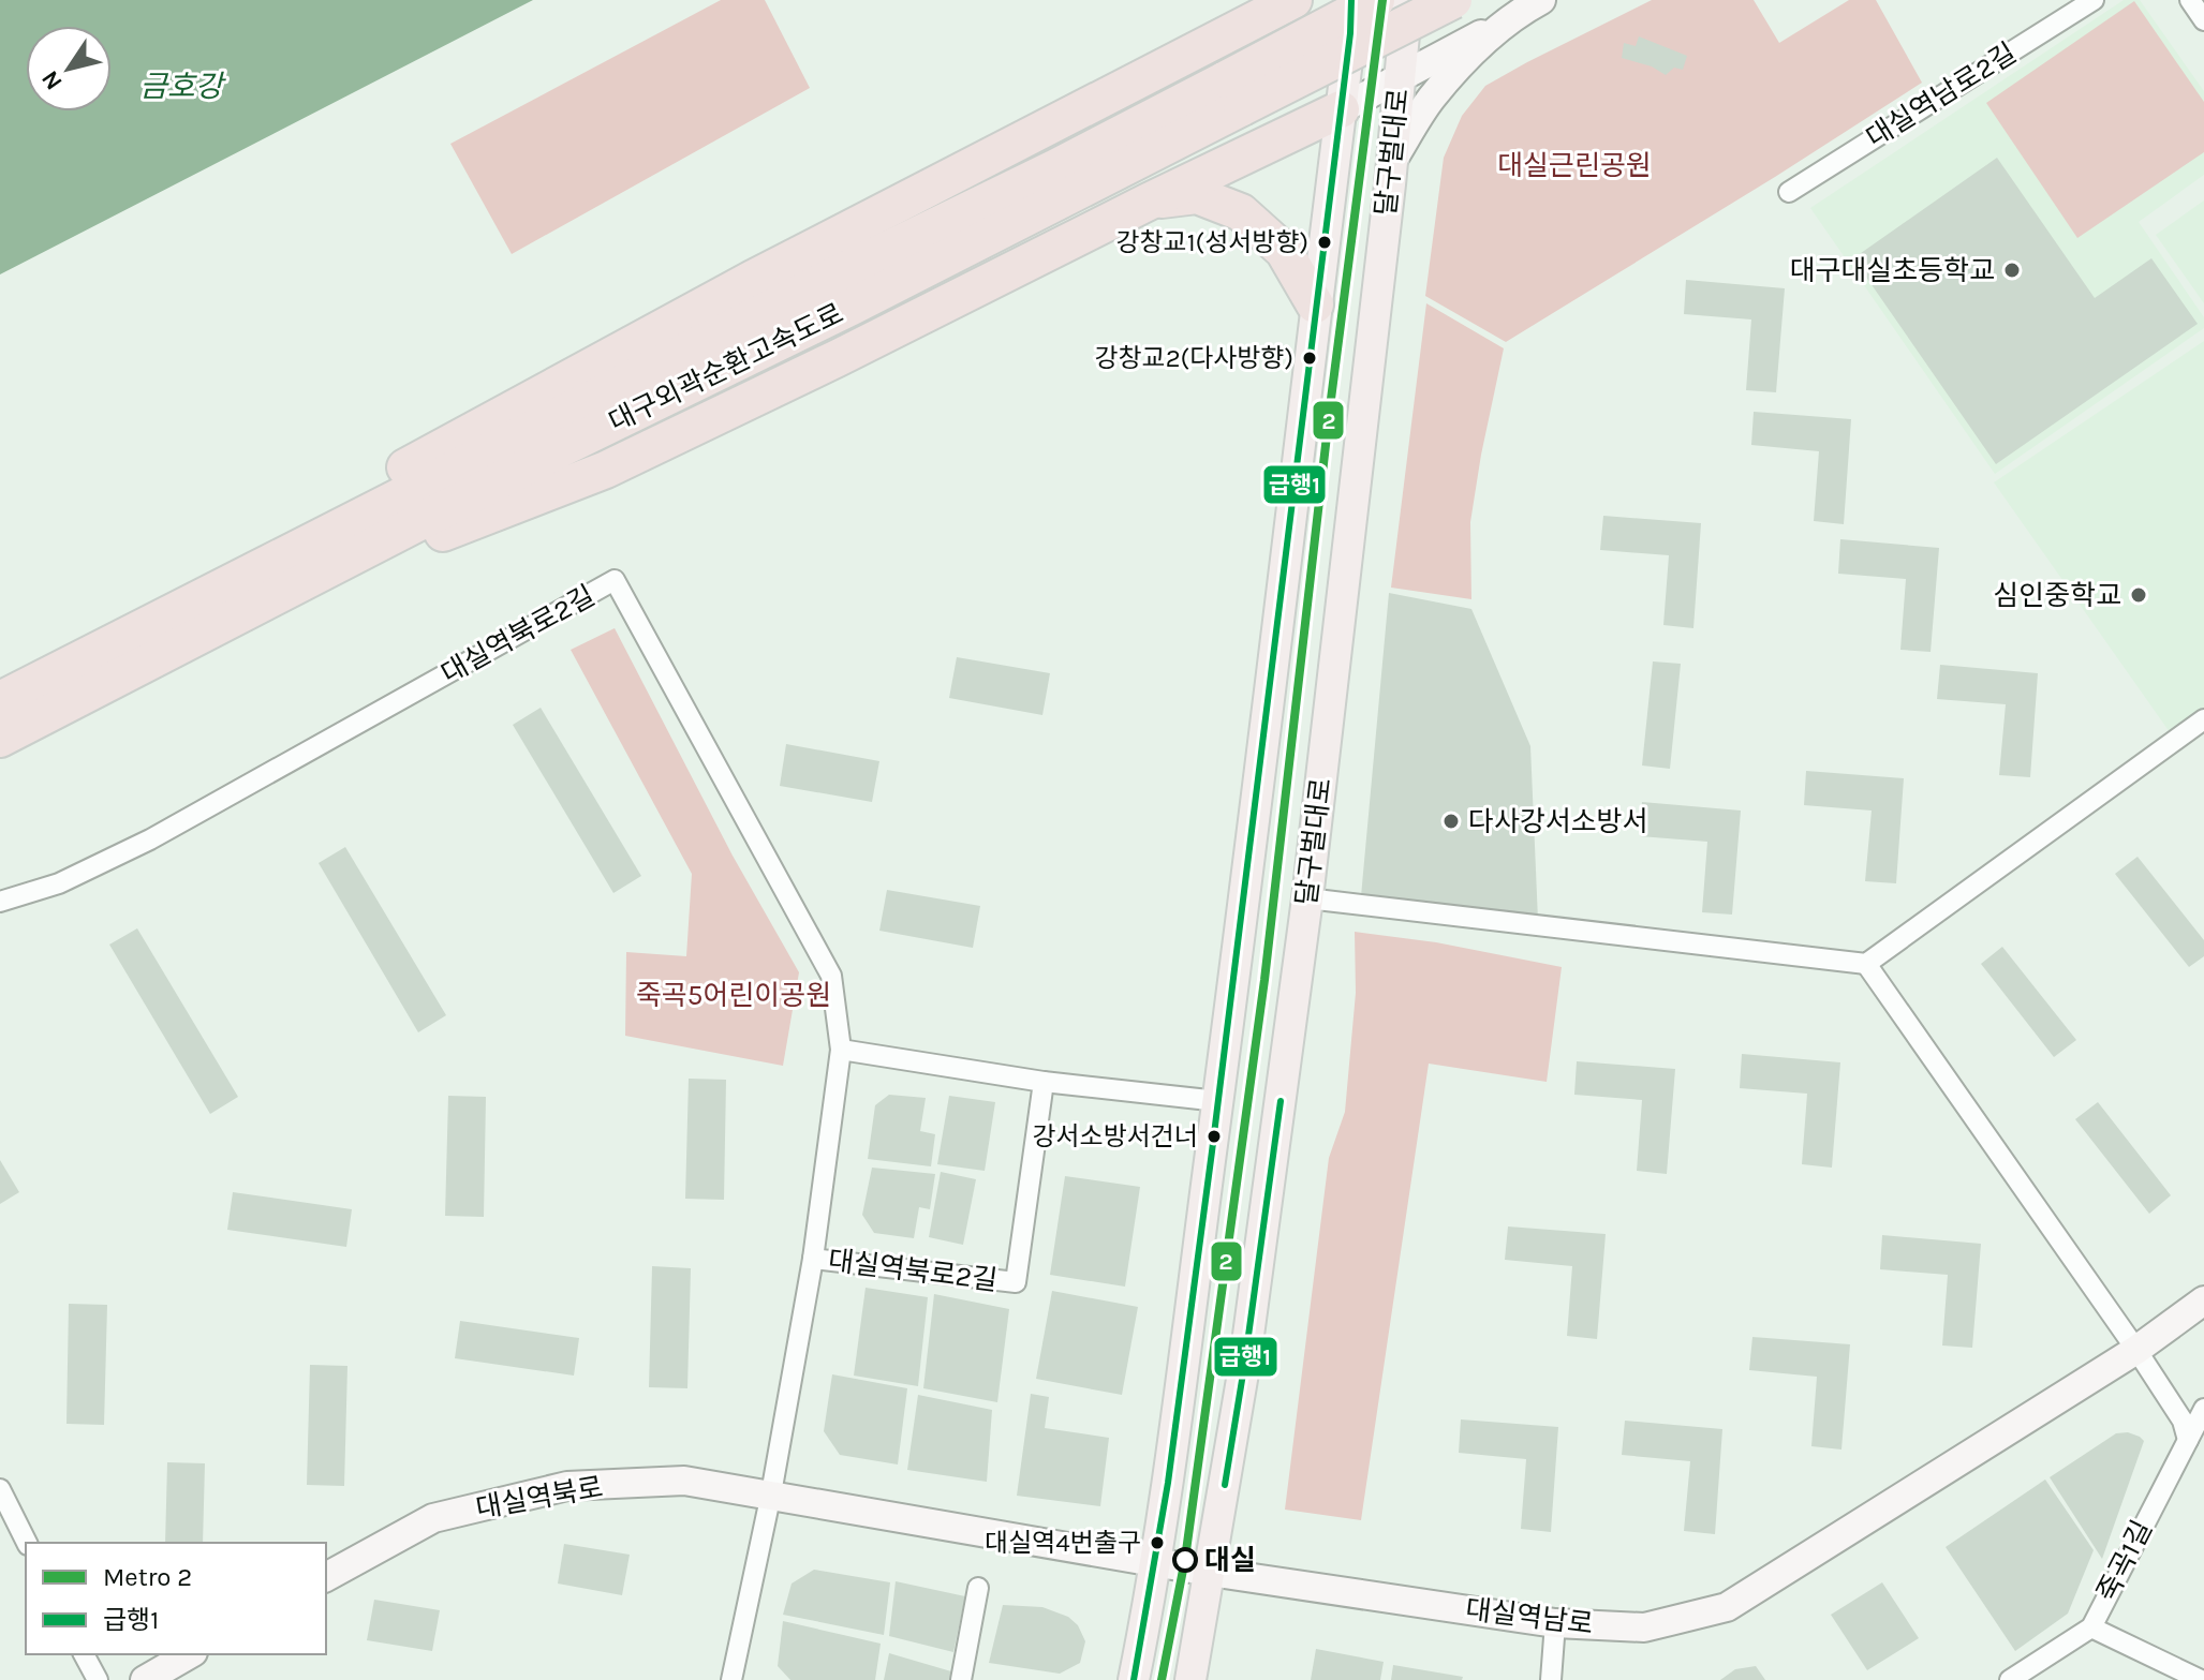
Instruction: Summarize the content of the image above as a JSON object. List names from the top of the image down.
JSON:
{
  "streets": {
    "highway": ["대구외곽순환고속도로"],
    "main road": ["달구벌대로"],
    "street": [
      "대실역남로2길",
      "대실역북로2길",
      "대실역북로",
      "죽곡1길",
      "대실역남로"
    ]
  },
  "crossings": [
    ["달구벌대로", "대실역남로"],
    ["대실역북로2길", "대실역북로"],
    ["대실역북로2길", "대실역남로"],
    ["대실역북로", "대실역남로"]
  ],
  "water": ["금호강"],
  "parks": ["대실근린공원", "죽곡5어린이공원"],
  "places": [
    "강창교1(성서방향)",
    "대구대실초등학교",
    "강창교2(다사방향)",
    "심인중학교",
    "다사강서소방서",
    "강서소방서건너",
    "대실역4번출구",
    "대실"
  ],
  "lines": ["metro line 2", "transit line 급행1"],
  "legend": ["Metro 2", "급행1"],
  "north": "bottom left"
}
